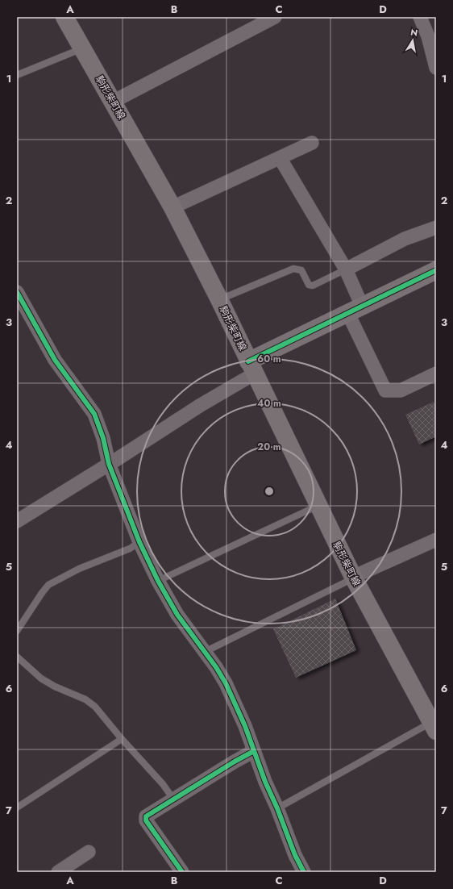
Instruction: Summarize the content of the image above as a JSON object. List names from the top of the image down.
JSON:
{
  "streets": {
    "main road": ["駒形柴町線"]
  },
  "north": "top",
  "grid": {
    "columns": [
      "A",
      "B",
      "C",
      "D"
    ],
    "rows": [
      "1",
      "2",
      "3",
      "4",
      "5",
      "6",
      "7"
    ]
  },
  "rings": ["60 m", "40 m", "20 m"]
}
